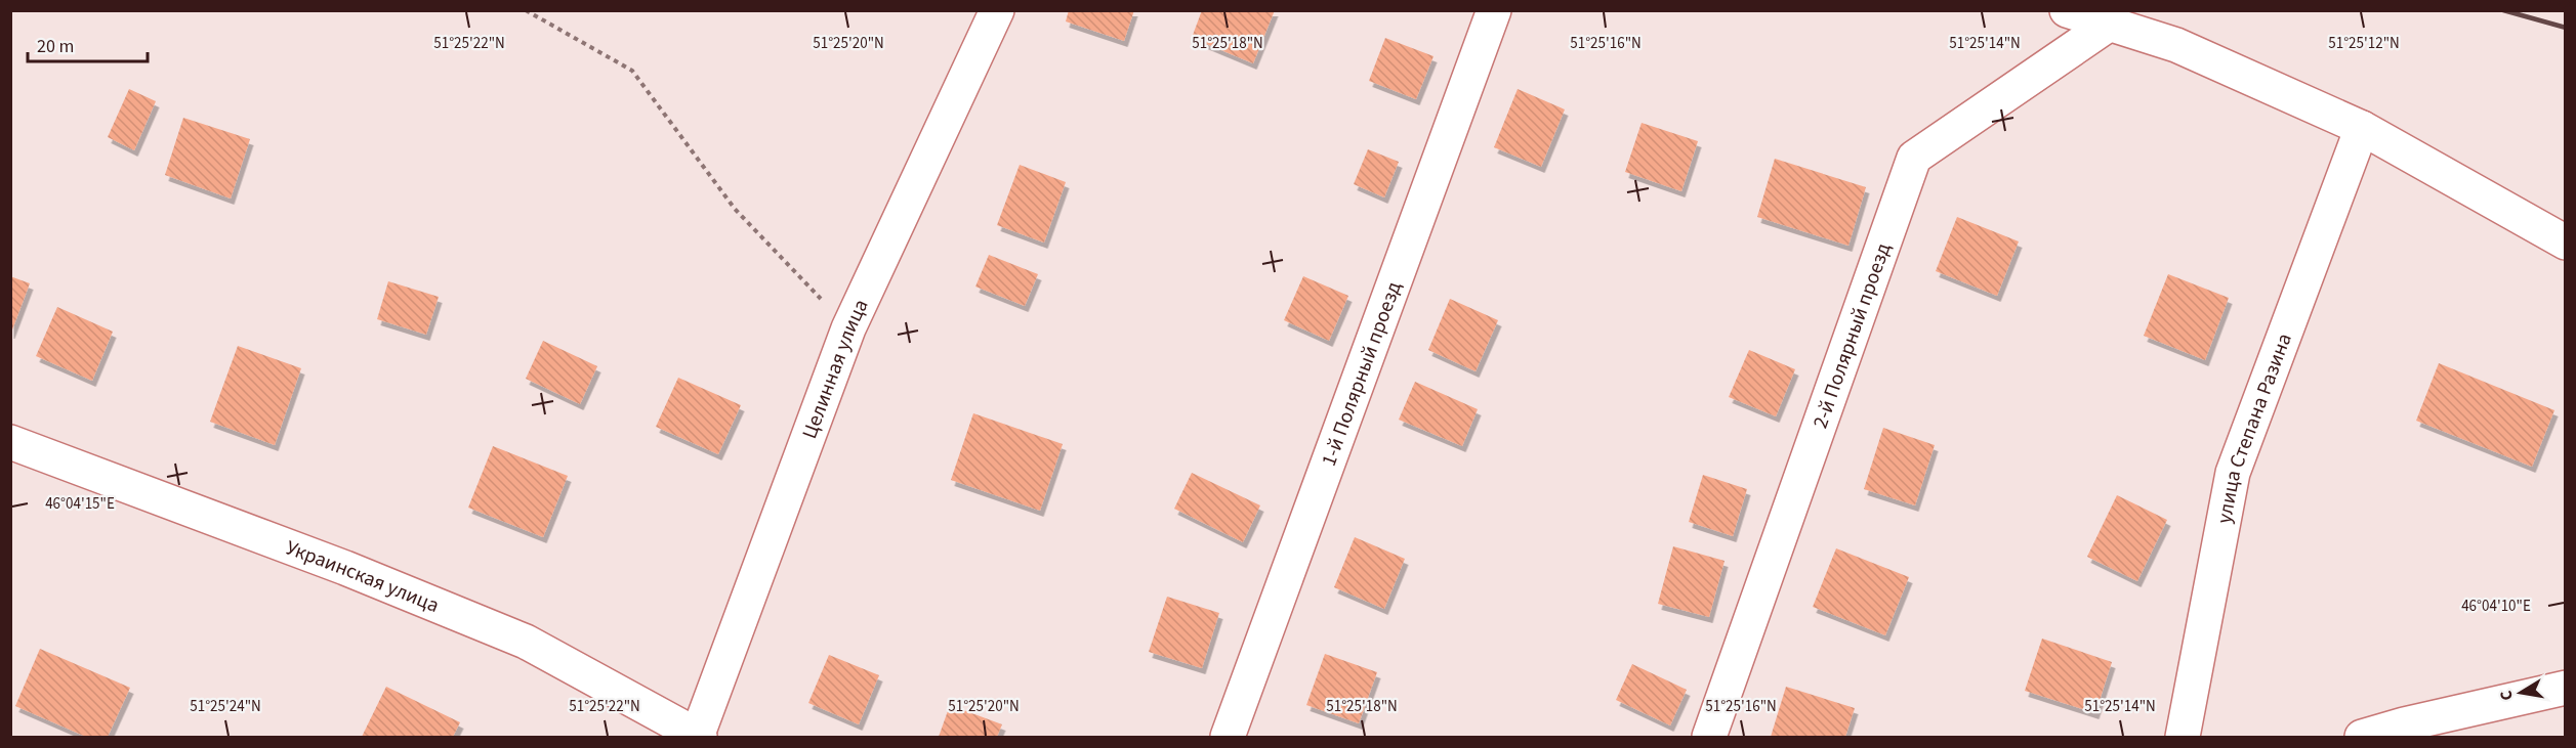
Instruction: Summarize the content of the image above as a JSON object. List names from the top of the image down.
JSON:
{
  "streets": {
    "street": [
      "2-й Полярный проезд",
      "Целинная улица",
      "1-й Полярный проезд",
      "улица Степана Разина",
      "Украинская улица"
    ]
  },
  "crossings": [
    ["Целинная улица", "Украинская улица"]
  ],
  "scale_bar": "20 m",
  "north": "left",
  "coordinates": [
    "51°25'22\"N",
    "51°25'20\"N",
    "51°25'18\"N",
    "51°25'16\"N",
    "51°25'14\"N",
    "51°25'12\"N",
    "46°04'15\"E",
    "46°04'10\"E",
    "51°25'24\"N"
  ]
}
